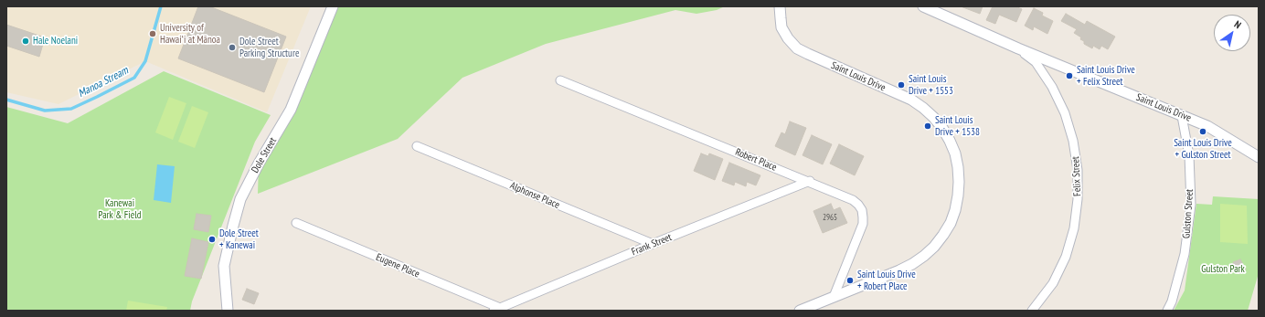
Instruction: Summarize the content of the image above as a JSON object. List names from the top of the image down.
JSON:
{
  "streets": {
    "street": [
      "Saint Louis Drive",
      "Dole Street",
      "Robert Place",
      "Felix Street",
      "Alphonse Place",
      "Gulston Street",
      "Frank Street",
      "Eugene Place"
    ]
  },
  "crossings": [
    ["Saint Louis Drive", "Robert Place"],
    ["Saint Louis Drive", "Felix Street"],
    ["Saint Louis Drive", "Gulston Street"],
    ["Robert Place", "Frank Street"],
    ["Alphonse Place", "Frank Street"],
    ["Frank Street", "Eugene Place"]
  ],
  "water": ["Manoa Stream"],
  "parks": ["Kanewai Park & Field", "Gulston Park"],
  "places": [
    "University of Hawaiʻi at Mānoa",
    "Hale Noelani",
    "Dole Street Parking Structure",
    "Saint Louis Drive + Felix Street",
    "Saint Louis Drive + 1553",
    "Saint Louis Drive + 1538",
    "Saint Louis Drive + Gulston Street",
    "Dole Street + Kanewai",
    "Saint Louis Drive + Robert Place"
  ],
  "house_numbers": ["2965"],
  "north": "top right"
}
